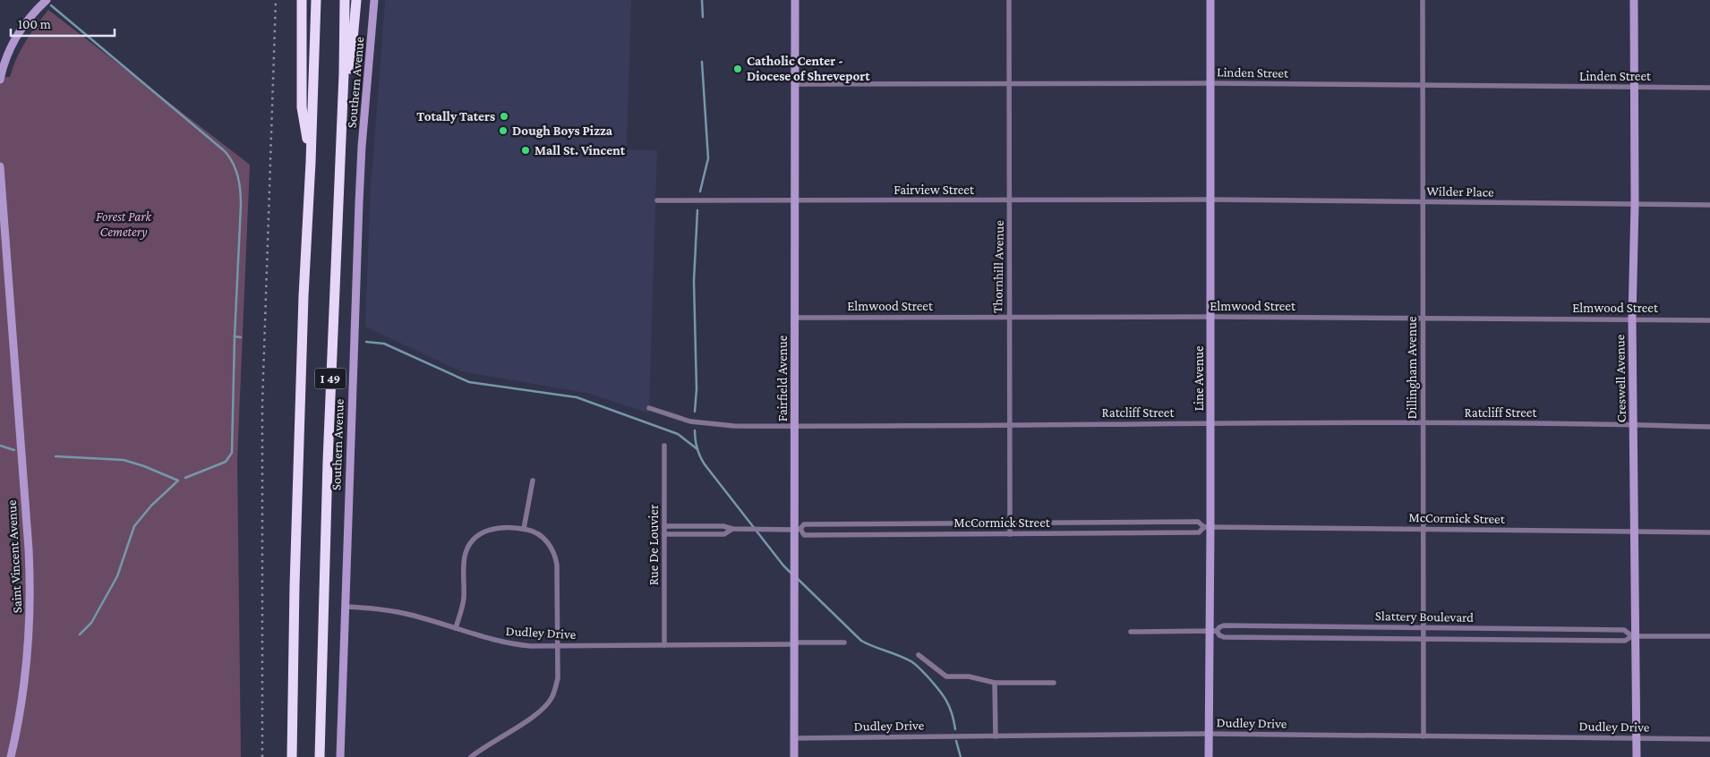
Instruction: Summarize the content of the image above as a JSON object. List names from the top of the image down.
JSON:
{
  "streets": {
    "highway": ["I 49"],
    "street": [
      "Linden Street",
      "Southern Avenue",
      "Fairview Street",
      "Wilder Place",
      "Thornhill Avenue",
      "Elmwood Street",
      "Dillingham Avenue",
      "Fairfield Avenue",
      "Line Avenue",
      "Creswell Avenue",
      "Ratcliff Street",
      "McCormick Street",
      "Rue De Louvier",
      "Saint Vincent Avenue",
      "Slattery Boulevard",
      "Dudley Drive"
    ]
  },
  "crossings": [
    ["Linden Street", "Thornhill Avenue"],
    ["Linden Street", "Dillingham Avenue"],
    ["Linden Street", "Fairfield Avenue"],
    ["Linden Street", "Line Avenue"],
    ["Linden Street", "Creswell Avenue"],
    ["Southern Avenue", "Dudley Drive"],
    ["Fairview Street", "Wilder Place"],
    ["Fairview Street", "Thornhill Avenue"],
    ["Fairview Street", "Fairfield Avenue"],
    ["Fairview Street", "Line Avenue"],
    ["Wilder Place", "Dillingham Avenue"],
    ["Wilder Place", "Line Avenue"],
    ["Wilder Place", "Creswell Avenue"],
    ["Thornhill Avenue", "Elmwood Street"],
    ["Thornhill Avenue", "Ratcliff Street"],
    ["Thornhill Avenue", "McCormick Street"],
    ["Elmwood Street", "Dillingham Avenue"],
    ["Elmwood Street", "Fairfield Avenue"],
    ["Elmwood Street", "Line Avenue"],
    ["Elmwood Street", "Creswell Avenue"],
    ["Dillingham Avenue", "Ratcliff Street"],
    ["Dillingham Avenue", "McCormick Street"],
    ["Dillingham Avenue", "Slattery Boulevard"],
    ["Dillingham Avenue", "Dudley Drive"],
    ["Fairfield Avenue", "Ratcliff Street"],
    ["Fairfield Avenue", "McCormick Street"],
    ["Fairfield Avenue", "Dudley Drive"],
    ["Line Avenue", "Ratcliff Street"],
    ["Line Avenue", "McCormick Street"],
    ["Line Avenue", "Slattery Boulevard"],
    ["Line Avenue", "Dudley Drive"],
    ["Creswell Avenue", "Ratcliff Street"],
    ["Creswell Avenue", "McCormick Street"],
    ["Creswell Avenue", "Slattery Boulevard"],
    ["Creswell Avenue", "Dudley Drive"],
    ["Rue De Louvier", "Dudley Drive"]
  ],
  "parks": ["Forest Park Cemetery"],
  "places": [
    "Catholic Center - Diocese of Shreveport",
    "Totally Taters",
    "Dough Boys Pizza",
    "Mall St. Vincent"
  ],
  "scale_bar": "100 m"
}
